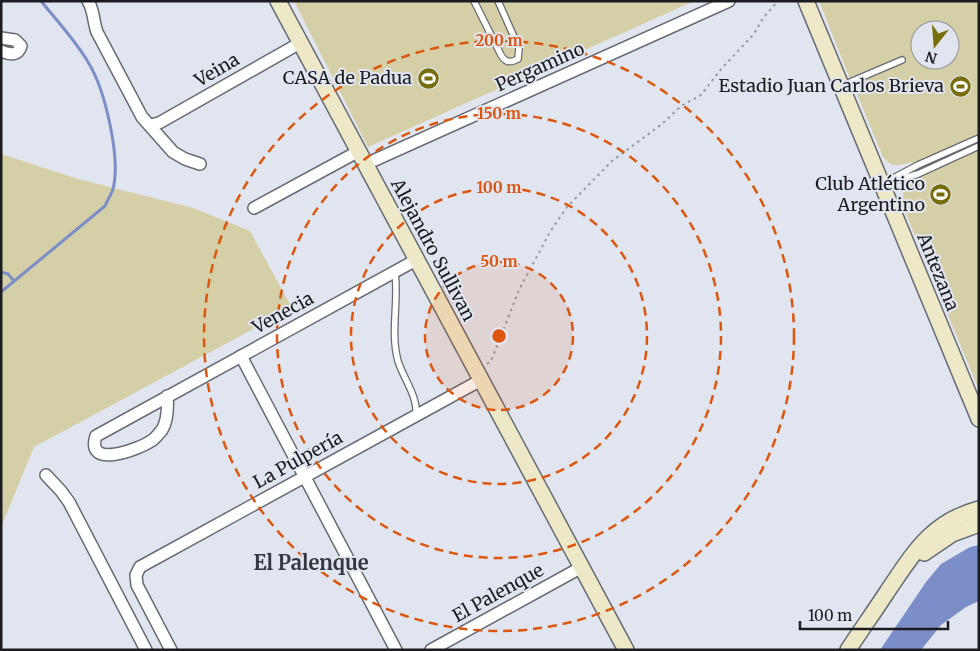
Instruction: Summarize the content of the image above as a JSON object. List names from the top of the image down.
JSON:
{
  "streets": {
    "street": [
      "Pergamino",
      "Veina",
      "Alejandro Sullivan",
      "Antezana",
      "Venecia",
      "La Pulpería",
      "El Palenque"
    ]
  },
  "crossings": [
    ["Pergamino", "Alejandro Sullivan"],
    ["Veina", "Alejandro Sullivan"],
    ["Alejandro Sullivan", "Venecia"],
    ["Alejandro Sullivan", "La Pulpería"],
    ["Alejandro Sullivan", "El Palenque"]
  ],
  "districts": ["El Palenque"],
  "places": {
    "sports": ["CASA de Padua", "Estadio Juan Carlos Brieva", "Club Atlético Argentino"]
  },
  "scale_bar": "100 m",
  "north": "bottom",
  "rings": [
    "200 m",
    "150 m",
    "100 m",
    "50 m"
  ]
}
